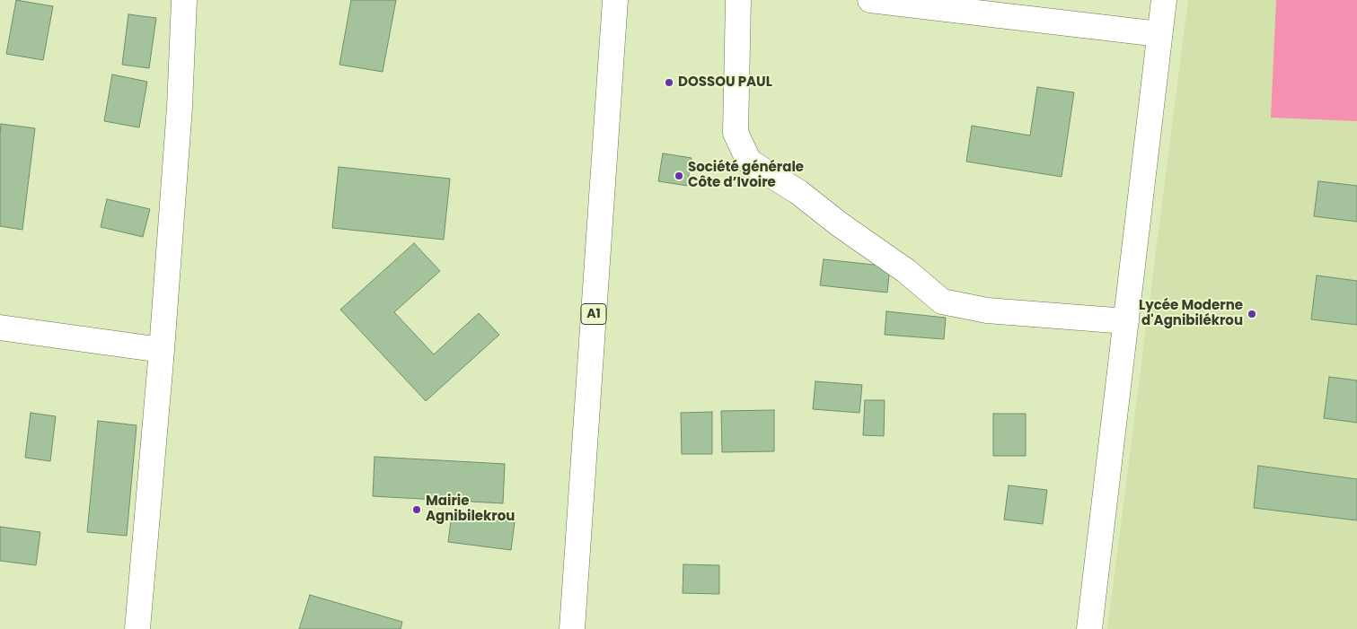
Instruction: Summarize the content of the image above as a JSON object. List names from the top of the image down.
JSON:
{
  "streets": {
    "street": ["A1"]
  },
  "places": [
    "DOSSOU PAUL",
    "Société générale Côte d’Ivoire",
    "Lycée Moderne d'Agnibilékrou",
    "Mairie Agnibilekrou"
  ]
}
